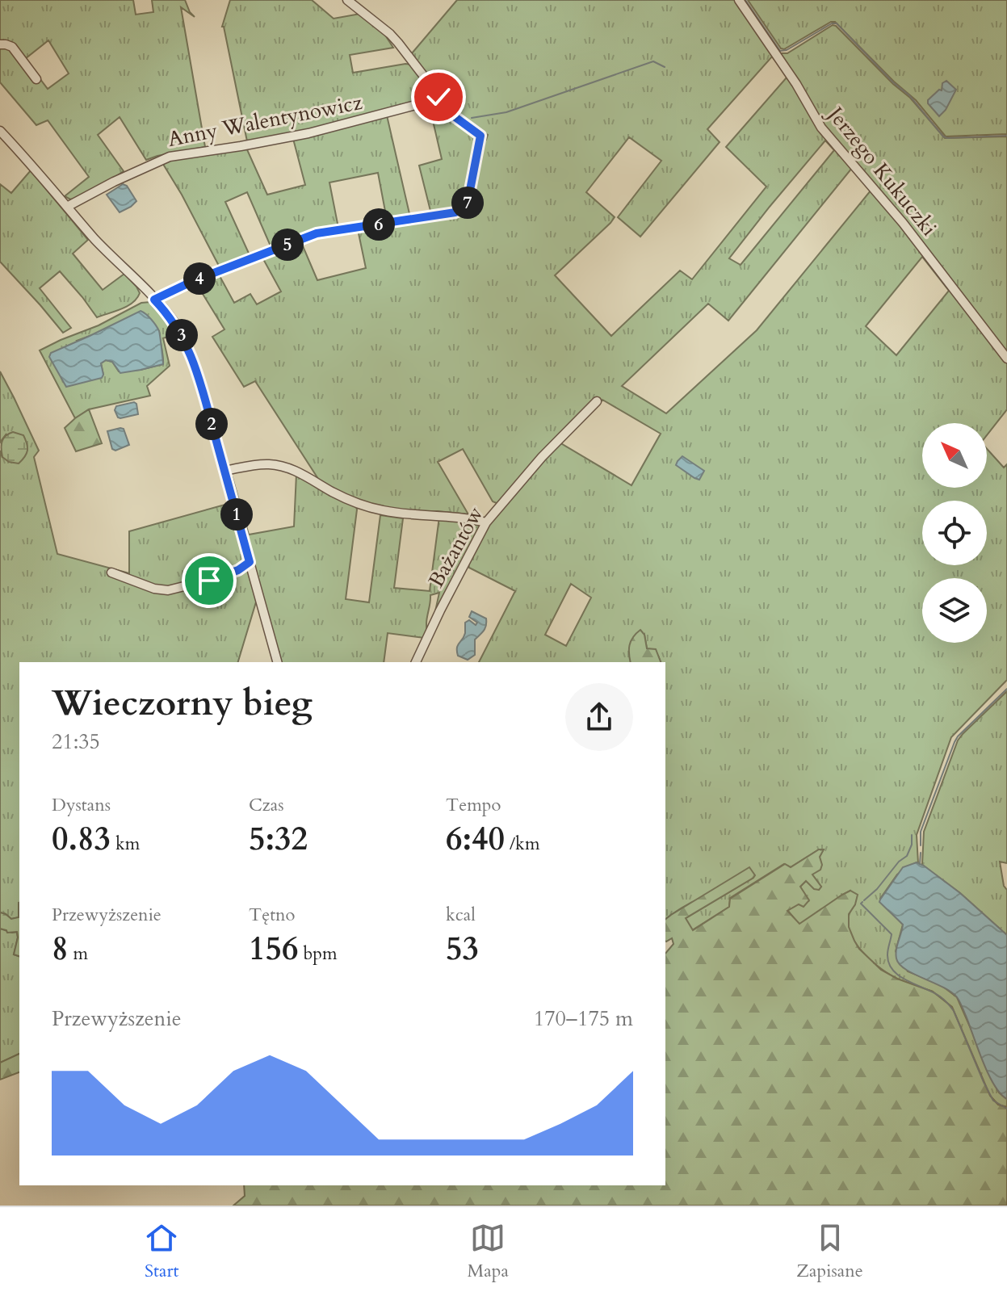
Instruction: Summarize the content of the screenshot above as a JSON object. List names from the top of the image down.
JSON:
{
  "streets": {
    "street": ["Anny Walentynowicz", "Jerzego Kukuczki", "Bażantów"]
  },
  "north": "top left",
  "page": {
    "pins": [
      "7",
      "6",
      "5",
      "4",
      "3",
      "2",
      "1"
    ],
    "heading": ["Wieczorny bieg", "21:35"],
    "stats": [
      ["Dystans", "0.83 km"],
      ["Czas", "5:32"],
      ["Tempo", "6:40 /km"],
      ["Przewyższenie", "8 m"],
      ["Tętno", "156 bpm"],
      ["kcal", "53"]
    ],
    "chart": ["Przewyższenie", "170–175 m"],
    "tabs": ["Start", "Mapa", "Zapisane"]
  }
}
